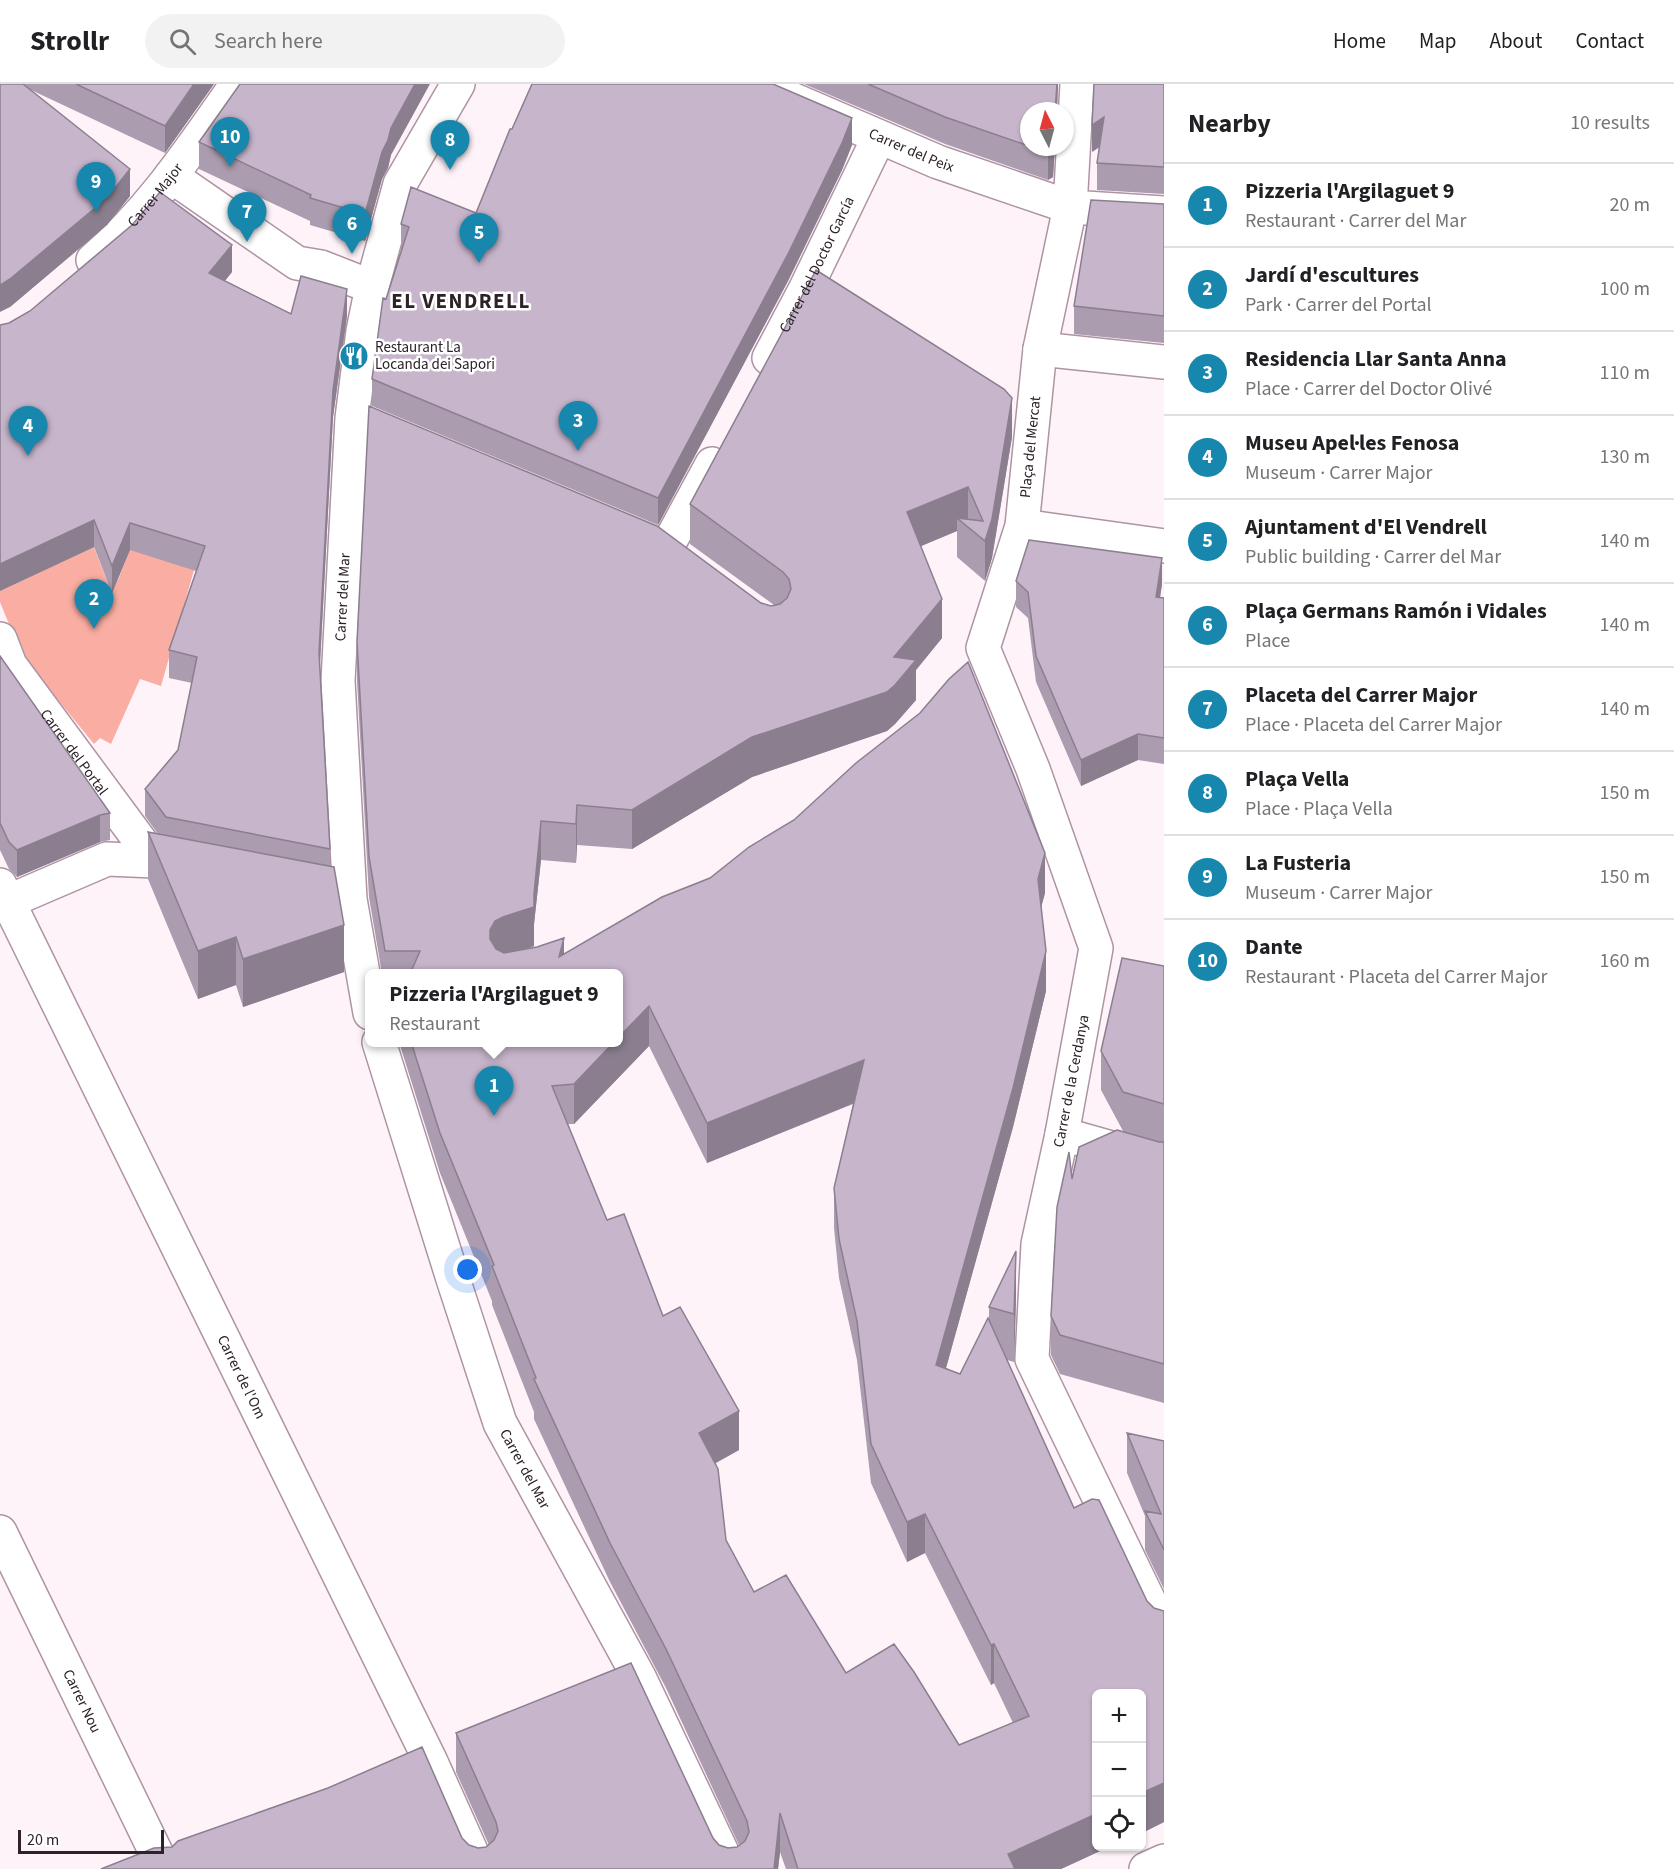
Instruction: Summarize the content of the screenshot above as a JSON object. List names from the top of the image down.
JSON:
{
  "streets": {
    "street": [
      "Carrer del Peix",
      "Carrer Major",
      "Carrer del Doctor García",
      "Plaça del Mercat",
      "Carrer del Mar",
      "Carrer del Portal",
      "Carrer de la Cerdanya",
      "Carrer de l'Om",
      "Carrer Nou"
    ]
  },
  "crossings": [
    ["Carrer del Peix", "Carrer del Doctor García"],
    ["Carrer del Peix", "Plaça del Mercat"]
  ],
  "districts": ["EL VENDRELL"],
  "places": {
    "restaurant": ["Restaurant La Locanda dei Sapori"]
  },
  "scale_bar": "20 m",
  "north": "top",
  "page": {
    "header": "Strollr",
    "search": "Search here",
    "nav": [
      "Home",
      "Map",
      "About",
      "Contact"
    ],
    "heading": ["Nearby", "10 results"],
    "pins": [
      "10",
      "8",
      "9",
      "7",
      "6",
      "5",
      "3",
      "4",
      "2",
      "1"
    ],
    "list": [
      {
        "mark": "1",
        "name": "Pizzeria l'Argilaguet 9",
        "note": "Restaurant · Carrer del Mar",
        "value": "20 m"
      },
      {
        "mark": "2",
        "name": "Jardí d'escultures",
        "note": "Park · Carrer del Portal",
        "value": "100 m"
      },
      {
        "mark": "3",
        "name": "Residencia Llar Santa Anna",
        "note": "Place · Carrer del Doctor Olivé",
        "value": "110 m"
      },
      {
        "mark": "4",
        "name": "Museu Apel·les Fenosa",
        "note": "Museum · Carrer Major",
        "value": "130 m"
      },
      {
        "mark": "5",
        "name": "Ajuntament d'El Vendrell",
        "note": "Public building · Carrer del Mar",
        "value": "140 m"
      },
      {
        "mark": "6",
        "name": "Plaça Germans Ramón i Vidales",
        "note": "Place",
        "value": "140 m"
      },
      {
        "mark": "7",
        "name": "Placeta del Carrer Major",
        "note": "Place · Placeta del Carrer Major",
        "value": "140 m"
      },
      {
        "mark": "8",
        "name": "Plaça Vella",
        "note": "Place · Plaça Vella",
        "value": "150 m"
      },
      {
        "mark": "9",
        "name": "La Fusteria",
        "note": "Museum · Carrer Major",
        "value": "150 m"
      },
      {
        "mark": "10",
        "name": "Dante",
        "note": "Restaurant · Placeta del Carrer Major",
        "value": "160 m"
      }
    ],
    "popup": ["Pizzeria l'Argilaguet 9", "Restaurant"],
    "map_buttons": ["+", "−"],
    "scale": "20 m"
  }
}
